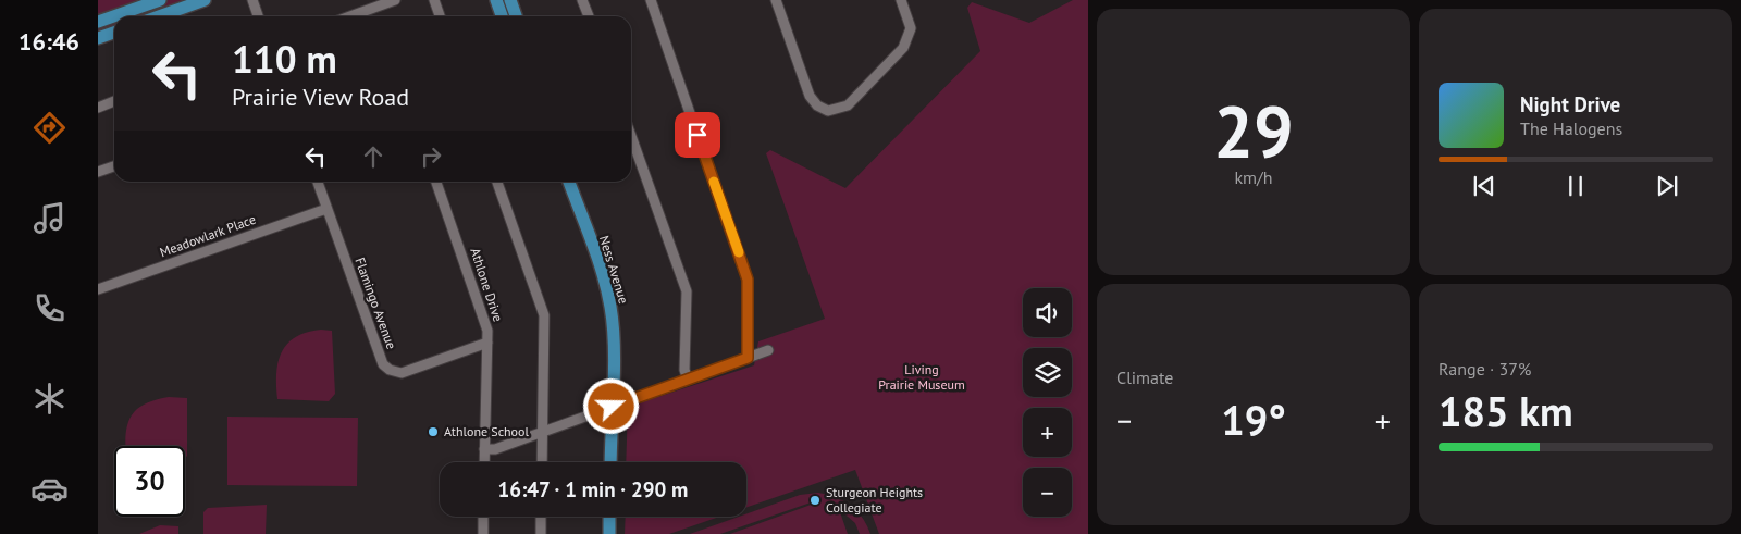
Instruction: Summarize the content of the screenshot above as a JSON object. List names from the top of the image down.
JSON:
{
  "streets": {
    "main road": ["Ness Avenue"],
    "street": ["Meadowlark Place", "Athlone Drive", "Flamingo Avenue"]
  },
  "crossings": [
    ["Meadowlark Place", "Flamingo Avenue"],
    ["Athlone Drive", "Flamingo Avenue"]
  ],
  "parks": ["Living Prairie Museum"],
  "places": ["Athlone School", "Sturgeon Heights Collegiate"],
  "page": {
    "tabs": "16:46",
    "tile": [
      ["29", "km/h"],
      "Climate",
      ["Range · 37%", "185 km"]
    ],
    "turn": ["110 m", "Prairie View Road"],
    "song": ["Night Drive", "The Halogens"],
    "map_buttons": ["+", "−"],
    "heat": ["−", "19°", "+"],
    "limit": "30",
    "trip": "16:47 · 1 min · 290 m"
  }
}
